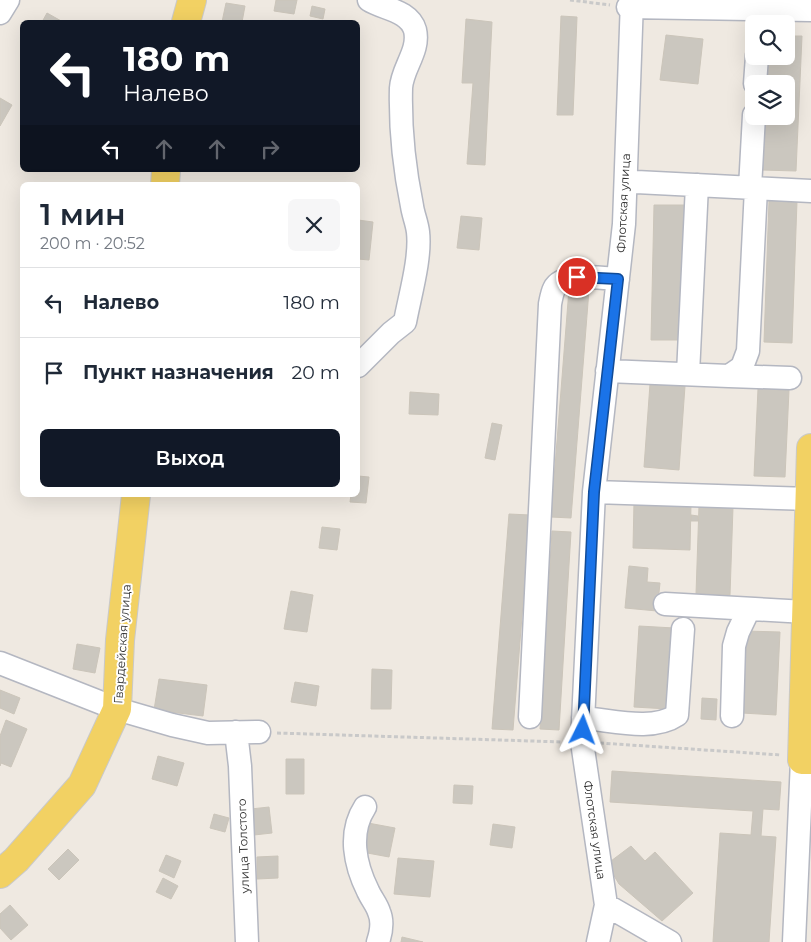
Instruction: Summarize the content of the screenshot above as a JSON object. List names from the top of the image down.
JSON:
{
  "streets": {
    "main road": ["Гвардейская улица"],
    "street": ["Флотская улица", "улица Толстого"]
  },
  "page": {
    "turn": ["180 m", "Налево"],
    "heading": ["1 мин", "200 m · 20:52"],
    "list": [
      {
        "name": "Налево",
        "value": "180 m"
      },
      {
        "name": "Пункт назначения",
        "value": "20 m"
      }
    ],
    "buttons": "Выход"
  }
}
